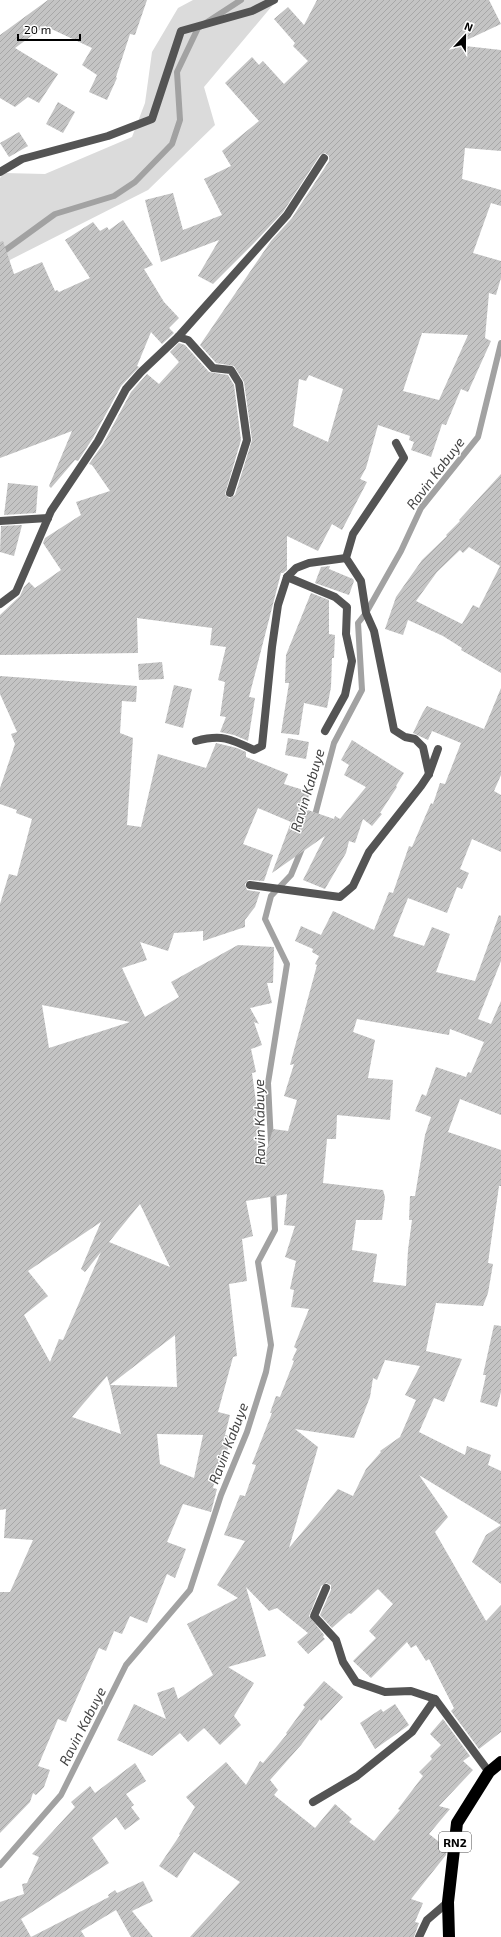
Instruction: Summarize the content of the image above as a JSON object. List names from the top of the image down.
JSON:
{
  "streets": {
    "highway": ["RN2"]
  },
  "water": ["Ravin Kabuye"],
  "scale_bar": "20 m",
  "north": "top"
}
